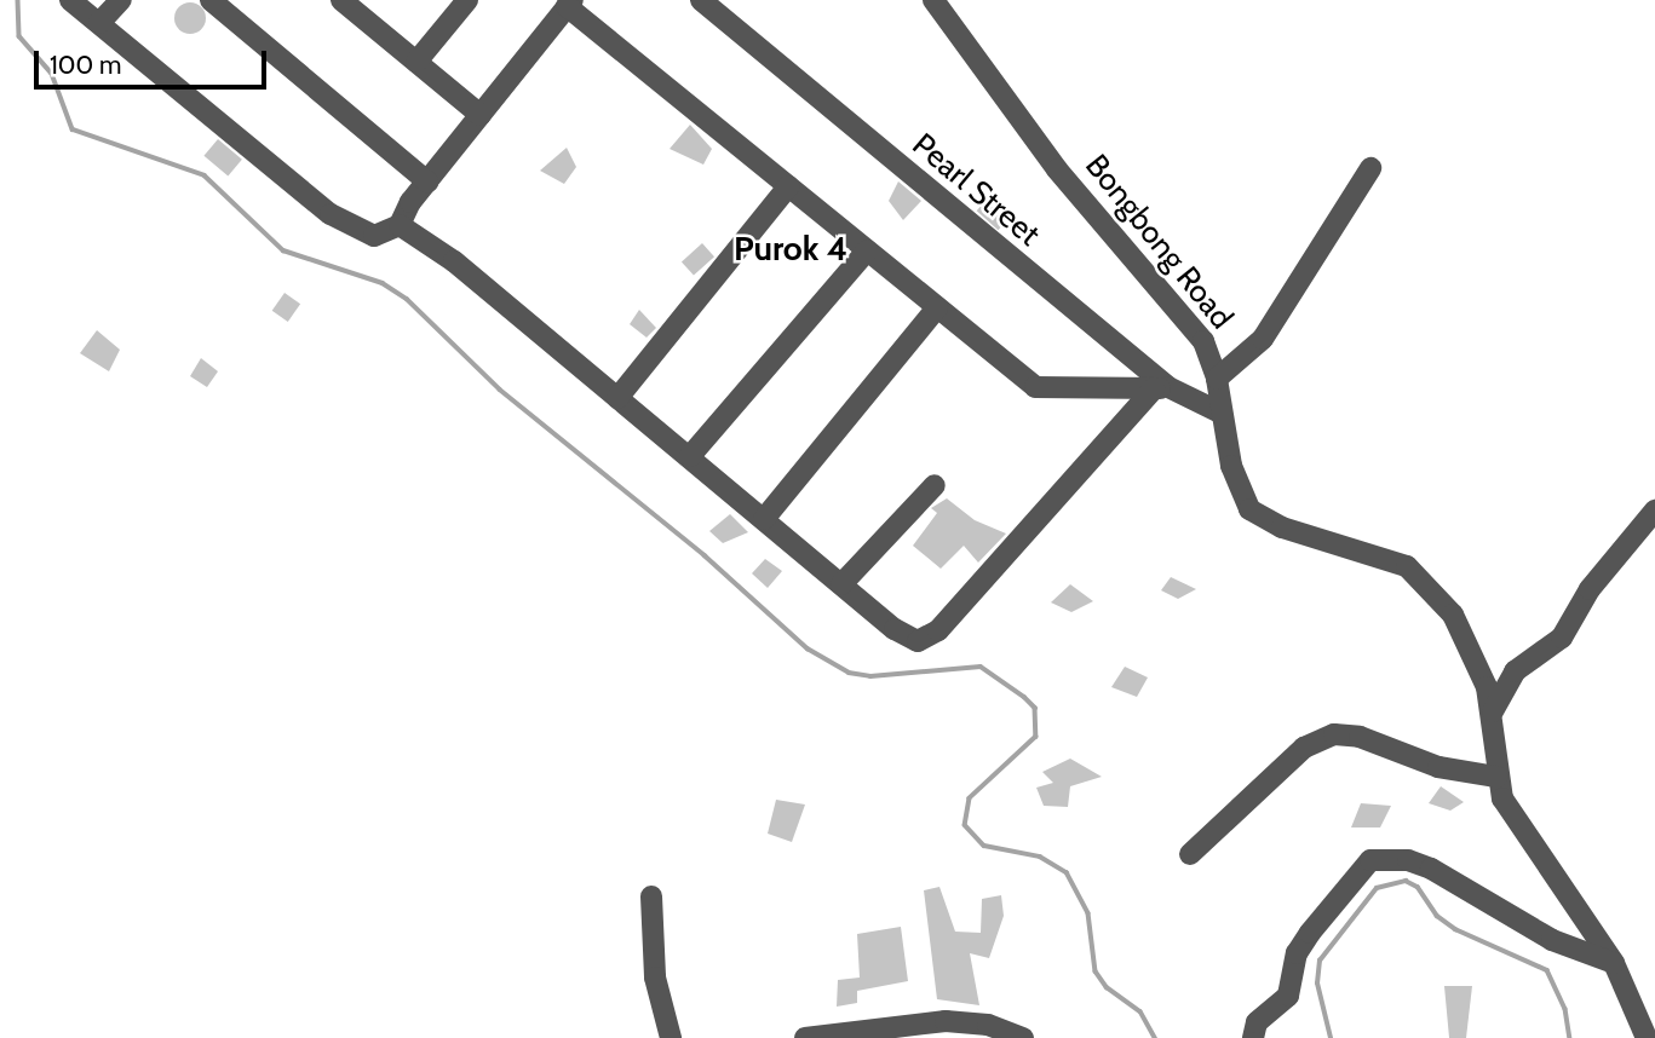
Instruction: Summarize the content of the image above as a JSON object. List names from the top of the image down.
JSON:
{
  "streets": {
    "street": ["Pearl Street", "Bongbong Road"]
  },
  "crossings": [
    ["Pearl Street", "Bongbong Road"]
  ],
  "districts": ["Purok 4"],
  "scale_bar": "100 m"
}
